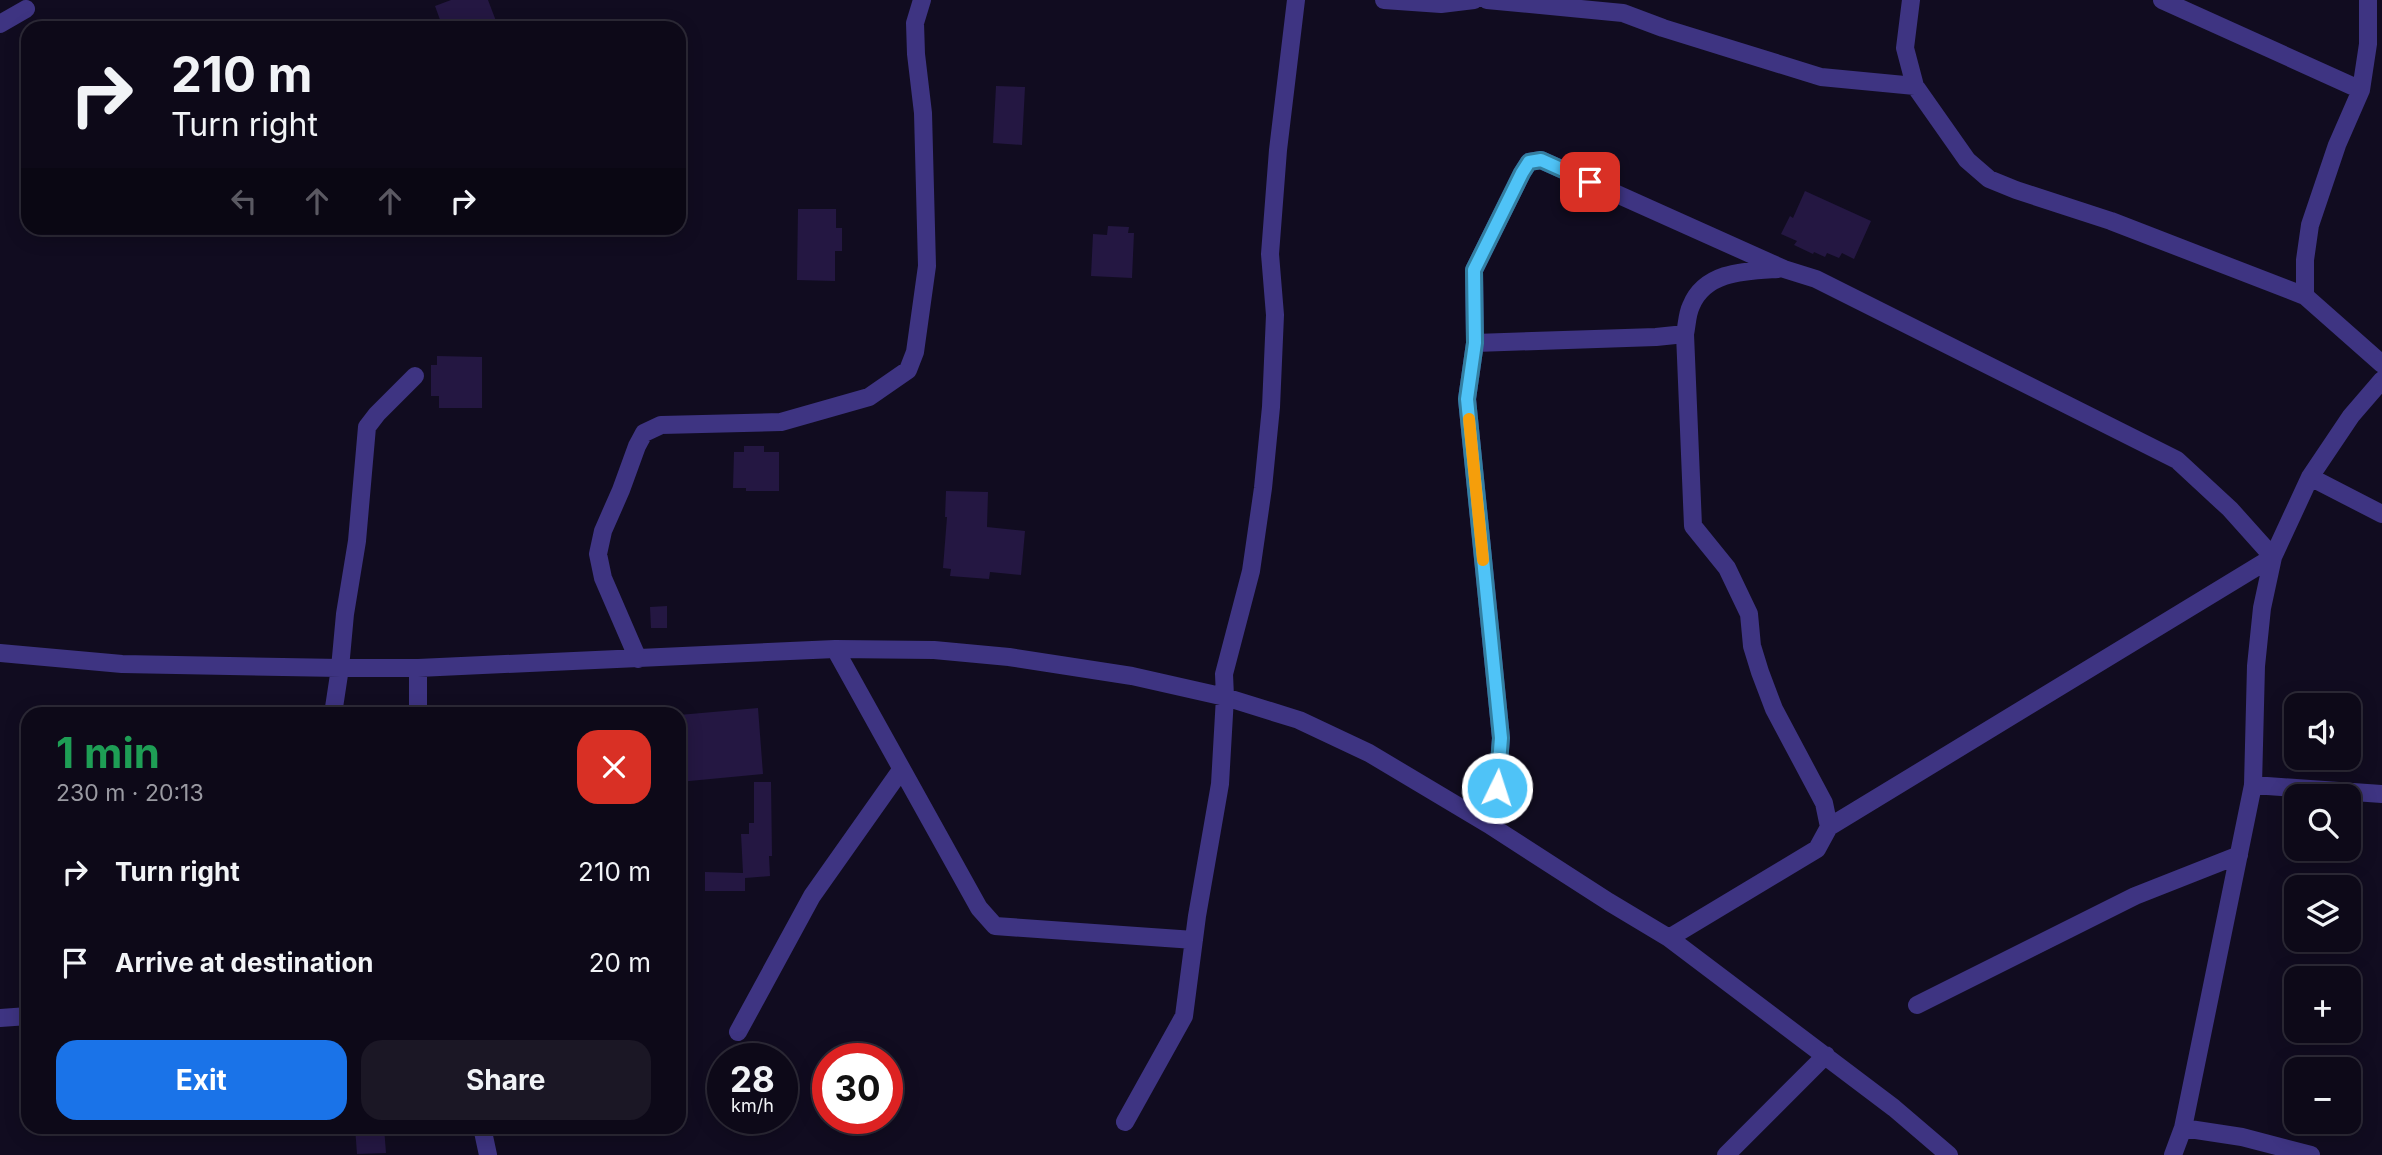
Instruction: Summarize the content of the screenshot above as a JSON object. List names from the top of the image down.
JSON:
{
  "page": {
    "turn": ["210 m", "Turn right"],
    "map_buttons": ["+", "−"],
    "heading": ["1 min", "230 m · 20:13"],
    "list": [
      {
        "name": "Turn right",
        "value": "210 m"
      },
      {
        "name": "Arrive at destination",
        "value": "20 m"
      }
    ],
    "buttons": ["Exit", "Share"],
    "speed": "28 km/h",
    "limit": "30"
  }
}
